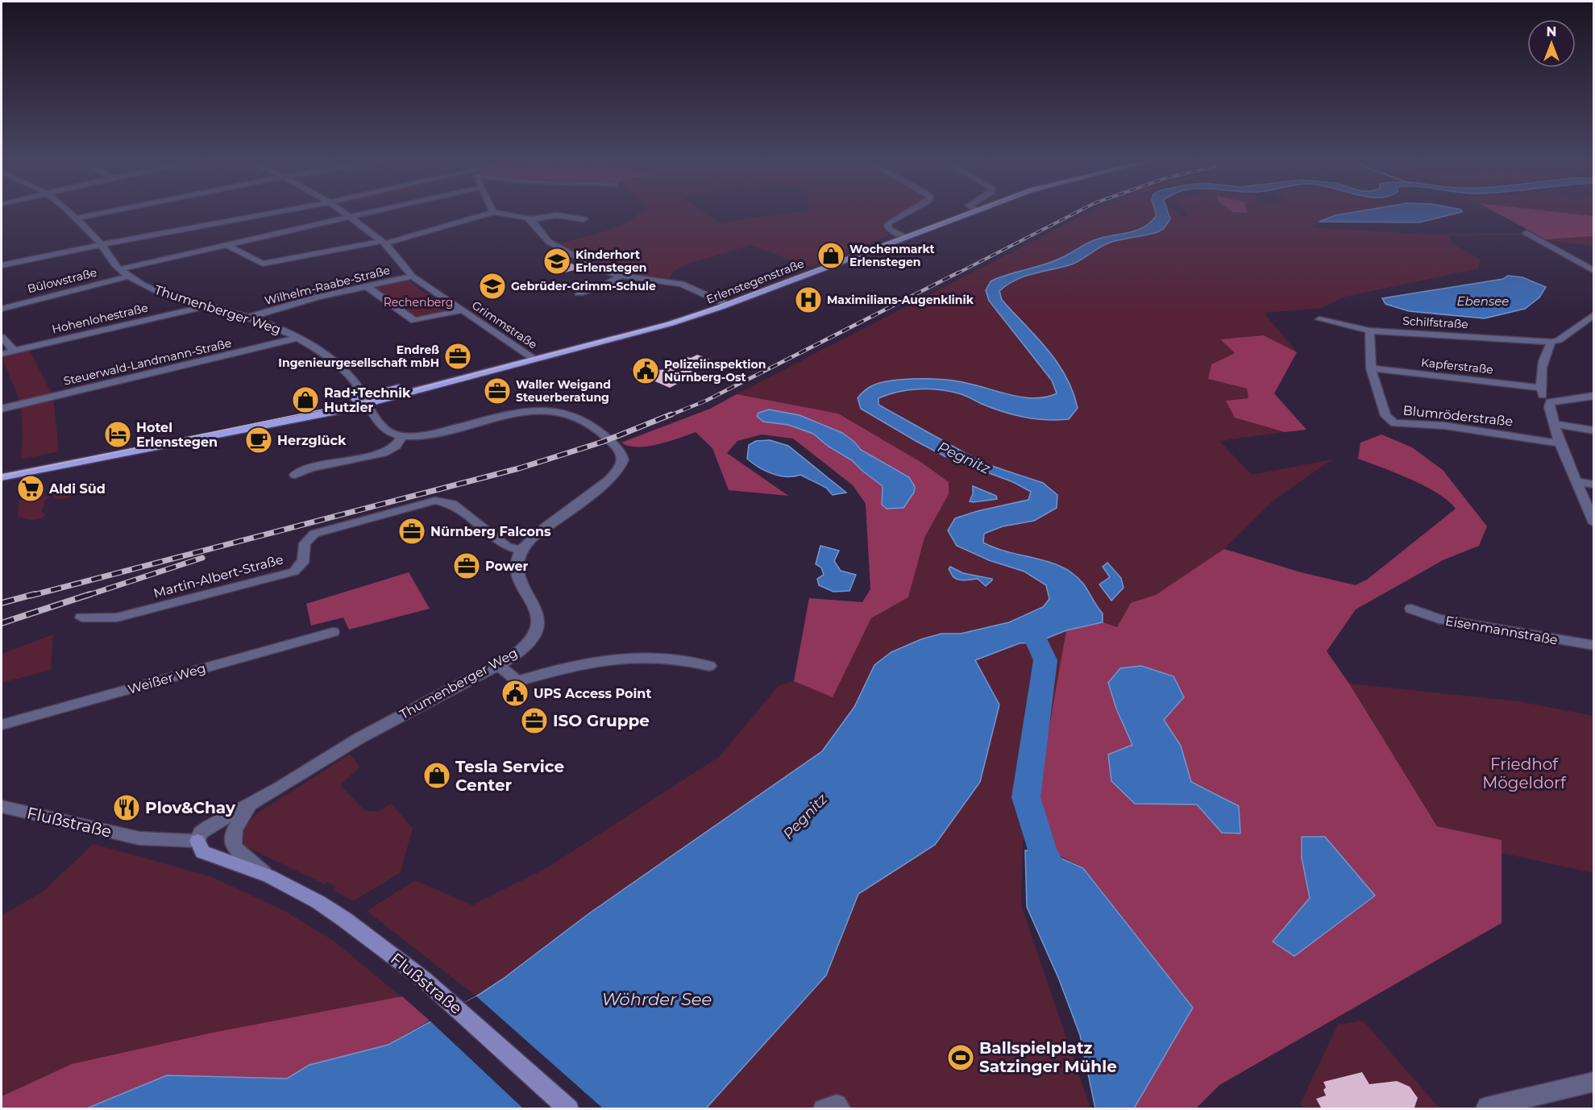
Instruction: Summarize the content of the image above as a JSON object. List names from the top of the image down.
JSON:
{
  "streets": {
    "main road": ["Erlenstegenstraße"],
    "street": [
      "Bülowstraße",
      "Wilhelm-Raabe-Straße",
      "Thumenberger Weg",
      "Hohenlohestraße",
      "Schilfstraße",
      "Grimmstraße",
      "Steuerwald-Landmann-Straße",
      "Kapferstraße",
      "Blumröderstraße",
      "Martin-Albert-Straße",
      "Eisenmannstraße",
      "Weißer Weg",
      "Flußstraße"
    ]
  },
  "crossings": [
    ["Bülowstraße", "Thumenberger Weg"],
    ["Erlenstegenstraße", "Thumenberger Weg"],
    ["Erlenstegenstraße", "Grimmstraße"],
    ["Wilhelm-Raabe-Straße", "Thumenberger Weg"],
    ["Wilhelm-Raabe-Straße", "Grimmstraße"],
    ["Thumenberger Weg", "Hohenlohestraße"],
    ["Thumenberger Weg", "Steuerwald-Landmann-Straße"],
    ["Thumenberger Weg", "Martin-Albert-Straße"],
    ["Thumenberger Weg", "Flußstraße"],
    ["Schilfstraße", "Blumröderstraße"],
    ["Kapferstraße", "Blumröderstraße"]
  ],
  "water": ["Ebensee", "Pegnitz", "Wöhrder See"],
  "parks": ["Rechenberg", "Friedhof Mögeldorf"],
  "places": {
    "shop": ["Wochenmarkt Erlenstegen", "Rad+Technik Hutzler", "Tesla Service Center"],
    "school or university": ["Kinderhort Erlenstegen", "Gebrüder-Grimm-Schule"],
    "hospital": ["Maximilians-Augenklinik"],
    "office": [
      "Endreß Ingenieurgesellschaft mbH",
      "Waller Weigand Steuerberatung",
      "Nürnberg Falcons",
      "Power",
      "ISO Gruppe"
    ],
    "public building": ["Polizeiinspektion Nürnberg-Ost", "UPS Access Point"],
    "hotel": ["Hotel Erlenstegen"],
    "cafe": ["Herzglück"],
    "supermarket": ["Aldi Süd"],
    "restaurant": ["Plov&Chay"],
    "sports": ["Ballspielplatz Satzinger Mühle"]
  },
  "north": "top"
}
